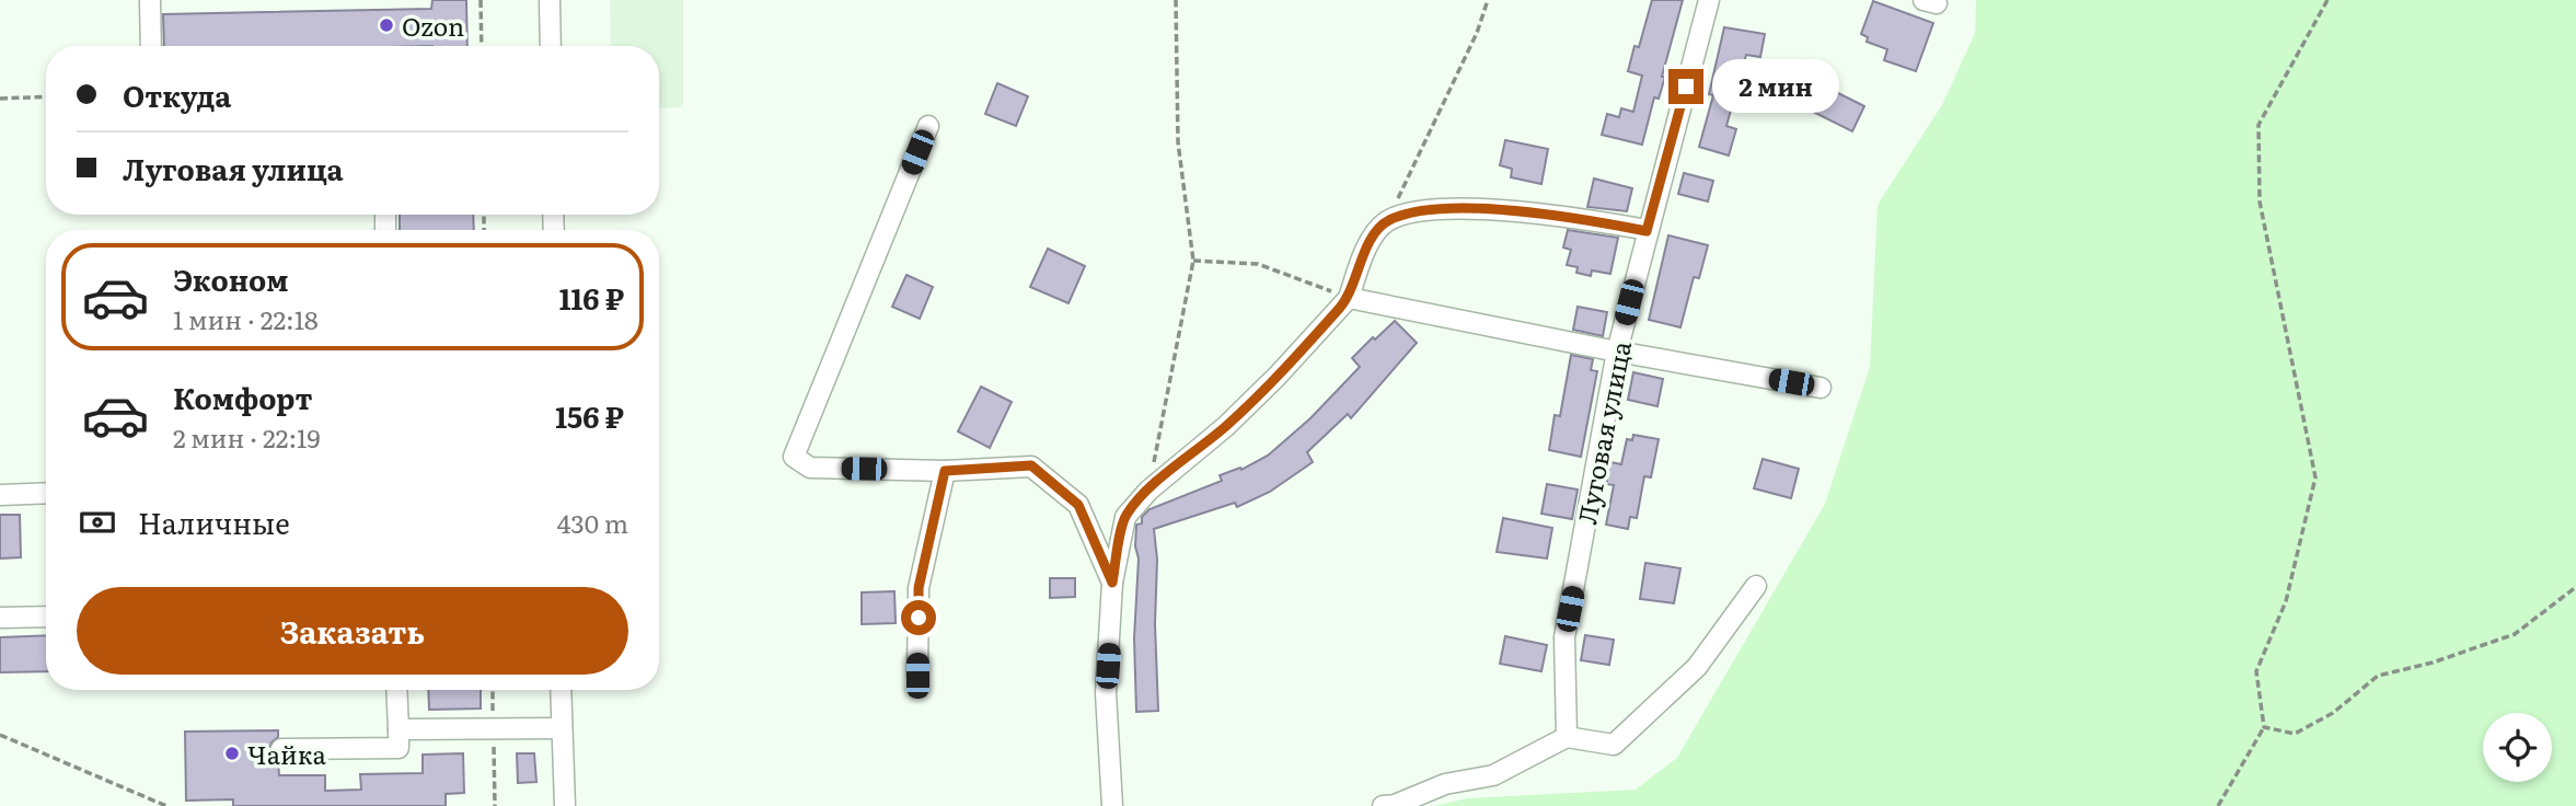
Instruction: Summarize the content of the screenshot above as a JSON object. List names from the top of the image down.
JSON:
{
  "streets": {
    "street": ["Луговая улица"]
  },
  "places": ["Ozon", "Чайка"],
  "page": {
    "banner": ["Откуда", "Луговая улица"],
    "bubble": "2 мин",
    "list": [
      {
        "name": "Эконом",
        "note": "1 мин · 22:18",
        "value": "116 ₽"
      },
      {
        "name": "Комфорт",
        "note": "2 мин · 22:19",
        "value": "156 ₽"
      }
    ],
    "pay": ["Наличные", "430 m"],
    "buttons": "Заказать"
  }
}
